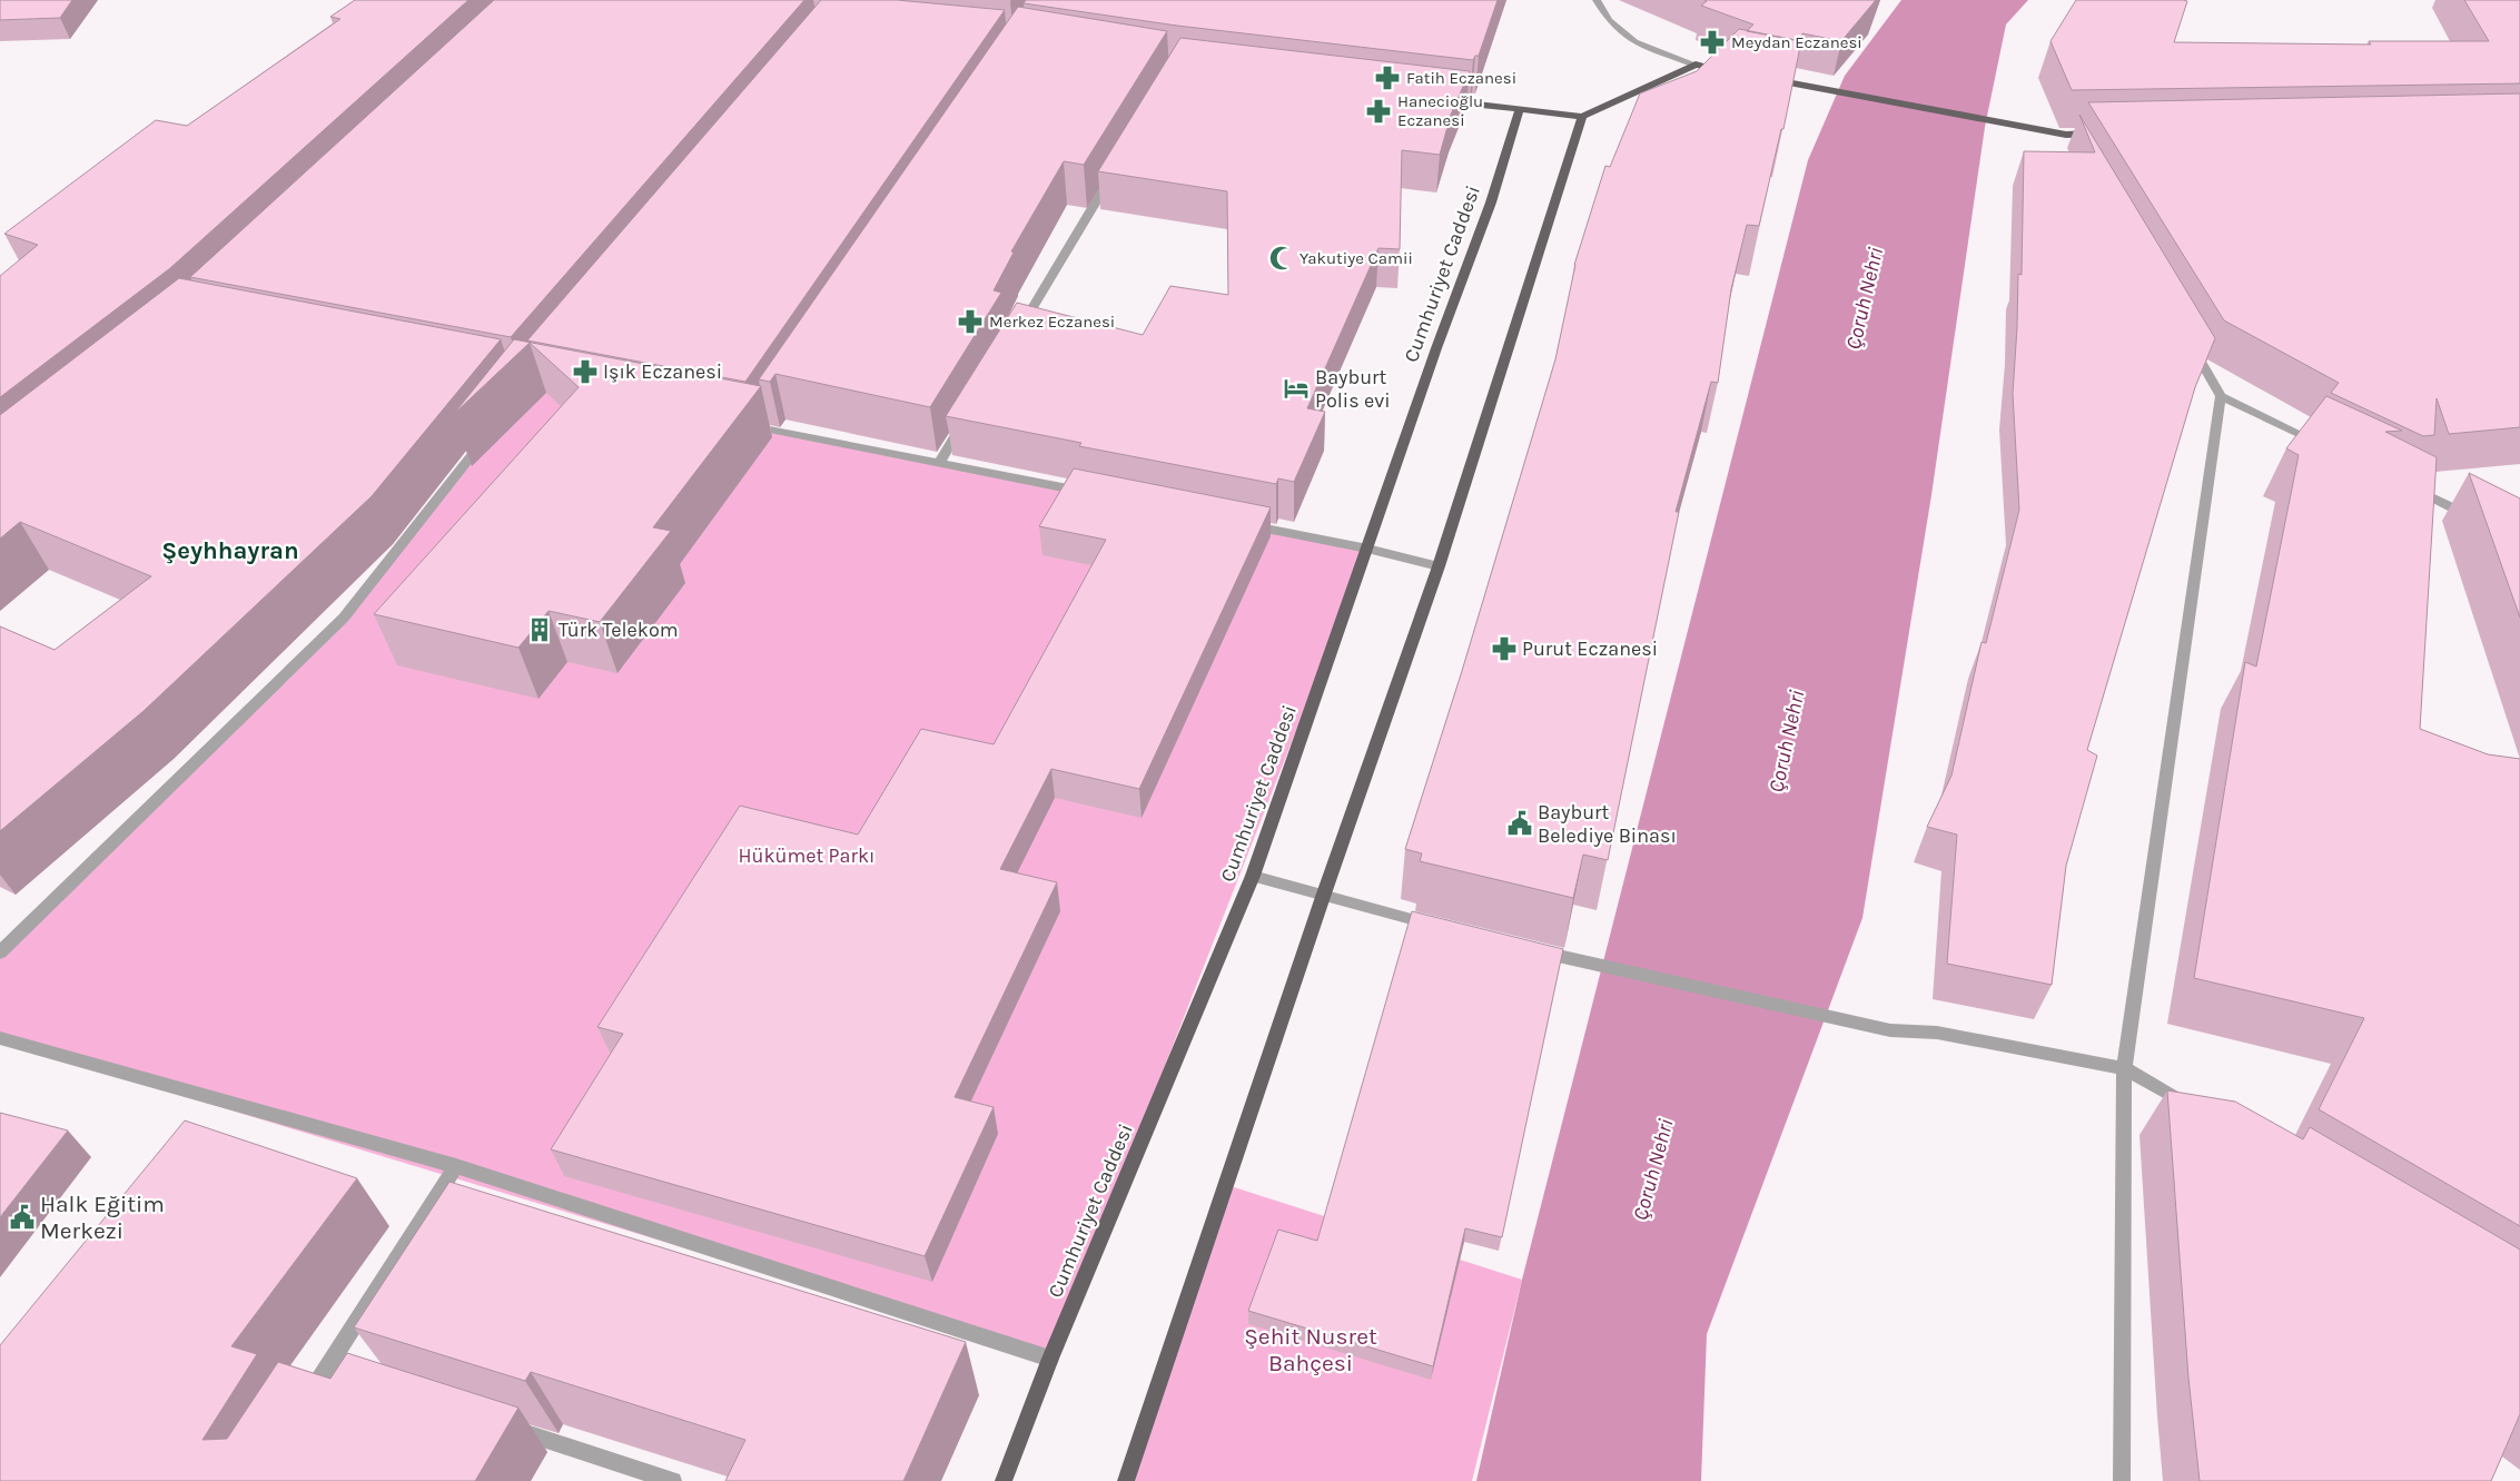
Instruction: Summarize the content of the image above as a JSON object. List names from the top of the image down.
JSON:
{
  "streets": {
    "main road": ["Cumhuriyet Caddesi"]
  },
  "districts": ["Şeyhhayran"],
  "water": ["Çoruh Nehri"],
  "parks": ["Hükümet Parkı", "Şehit Nusret Bahçesi"],
  "places": {
    "pharmacy": [
      "Meydan Eczanesi",
      "Fatih Eczanesi",
      "Hanecioğlu Eczanesi",
      "Merkez Eczanesi",
      "Işık Eczanesi",
      "Purut Eczanesi"
    ],
    "mosque": ["Yakutiye Camii"],
    "hotel": ["Bayburt Polis evi"],
    "building": ["Türk Telekom"],
    "public building": ["Bayburt Belediye Binası", "Halk Eğitim Merkezi"]
  }
}
